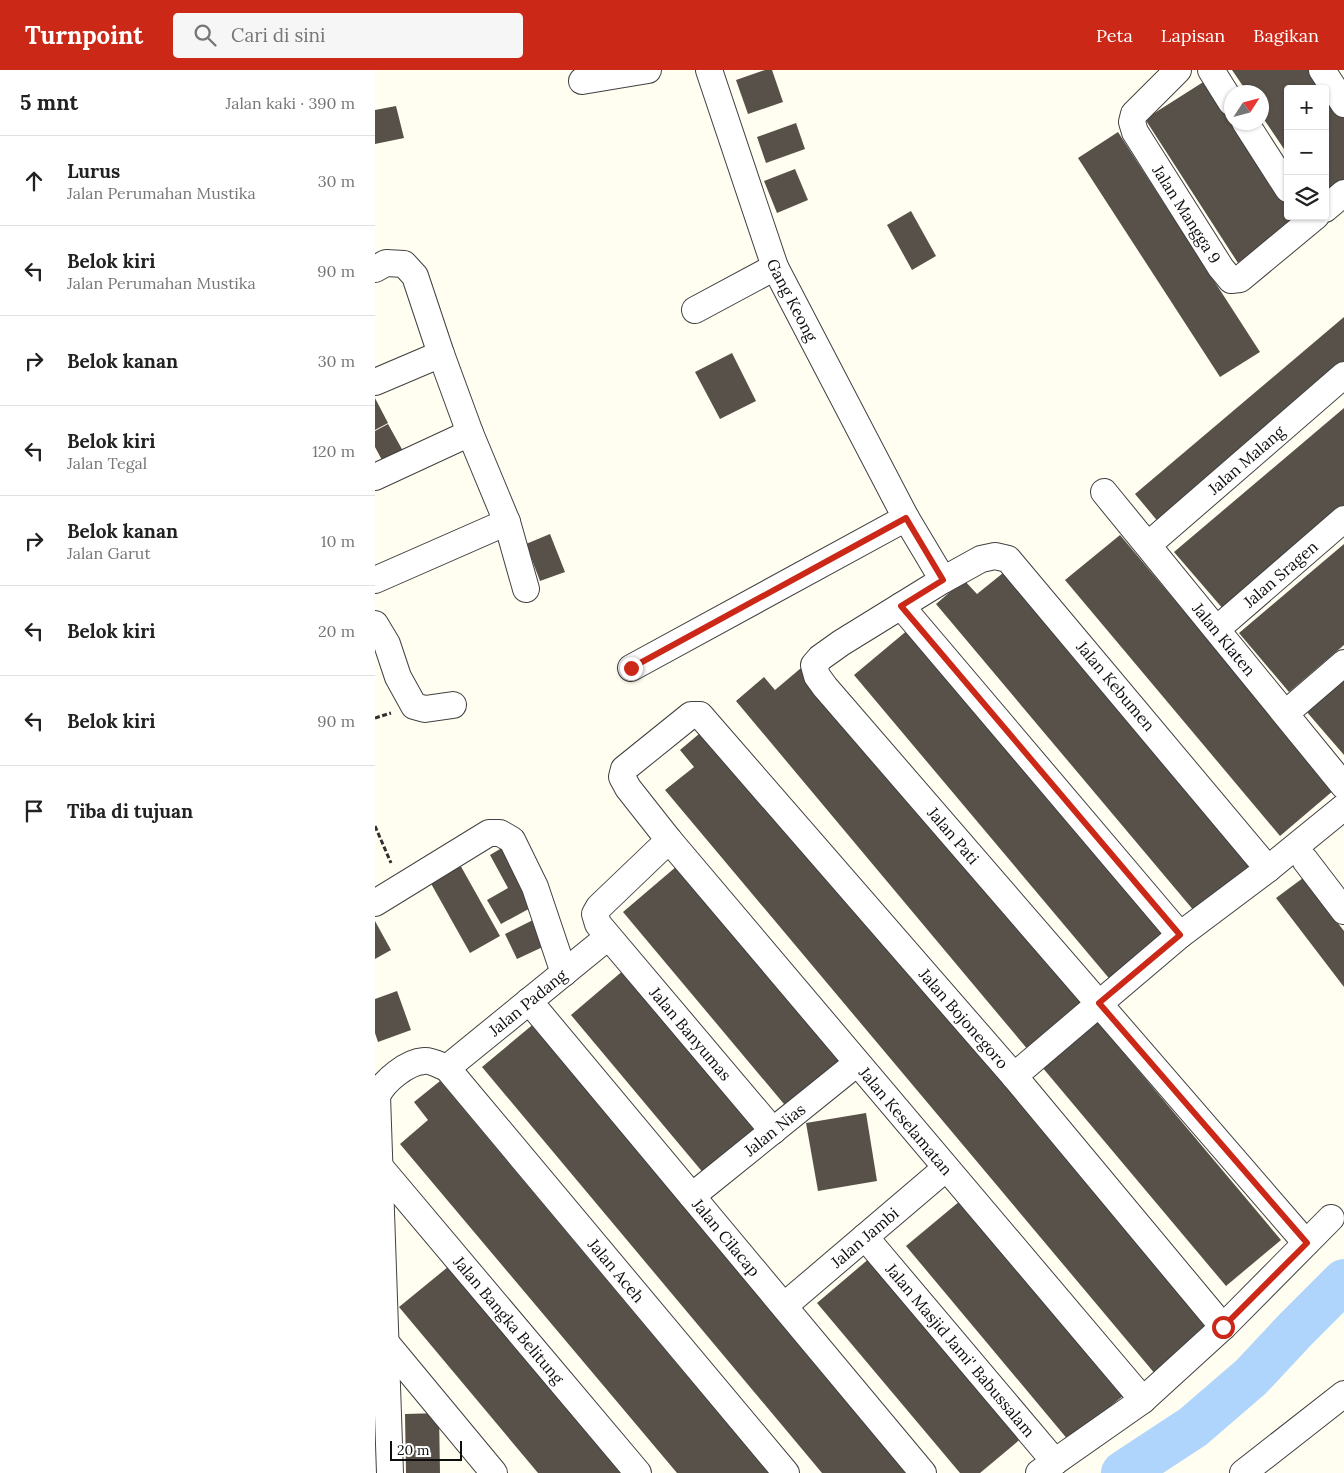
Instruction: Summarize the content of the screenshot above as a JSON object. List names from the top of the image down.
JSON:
{
  "streets": {
    "street": [
      "Jalan Mangga 9",
      "Gang Keong",
      "Jalan Malang",
      "Jalan Sragen",
      "Jalan Klaten",
      "Jalan Kebumen",
      "Jalan Pati",
      "Jalan Padang",
      "Jalan Bojonegoro",
      "Jalan Banyumas",
      "Jalan Keselamatan",
      "Jalan Nias",
      "Jalan Cilacap",
      "Jalan Jambi",
      "Jalan Aceh",
      "Jalan Bangka Belitung",
      "Jalan Masjid Jami' Babussalam"
    ]
  },
  "crossings": [
    ["Gang Keong", "Jalan Kebumen"],
    ["Jalan Malang", "Jalan Klaten"],
    ["Jalan Sragen", "Jalan Klaten"],
    ["Jalan Kebumen", "Jalan Pati"],
    ["Jalan Padang", "Jalan Banyumas"],
    ["Jalan Padang", "Jalan Cilacap"],
    ["Jalan Padang", "Jalan Aceh"],
    ["Jalan Bojonegoro", "Jalan Keselamatan"],
    ["Jalan Banyumas", "Jalan Keselamatan"],
    ["Jalan Banyumas", "Jalan Nias"],
    ["Jalan Keselamatan", "Jalan Nias"],
    ["Jalan Keselamatan", "Jalan Jambi"],
    ["Jalan Nias", "Jalan Cilacap"],
    ["Jalan Cilacap", "Jalan Jambi"],
    ["Jalan Jambi", "Jalan Masjid Jami' Babussalam"]
  ],
  "scale_bar": "20 m",
  "north": "top right",
  "page": {
    "header": "Turnpoint",
    "search": "Cari di sini",
    "nav": ["Peta", "Lapisan", "Bagikan"],
    "heading": ["5 mnt", "Jalan kaki · 390 m"],
    "map_buttons": ["+", "−"],
    "list": [
      ["Lurus", "Jalan Perumahan Mustika", "30 m"],
      ["Belok kiri", "Jalan Perumahan Mustika", "90 m"],
      ["Belok kanan", "30 m"],
      ["Belok kiri", "Jalan Tegal", "120 m"],
      ["Belok kanan", "Jalan Garut", "10 m"],
      ["Belok kiri", "20 m"],
      ["Belok kiri", "90 m"],
      "Tiba di tujuan"
    ],
    "scale": "20 m"
  }
}
